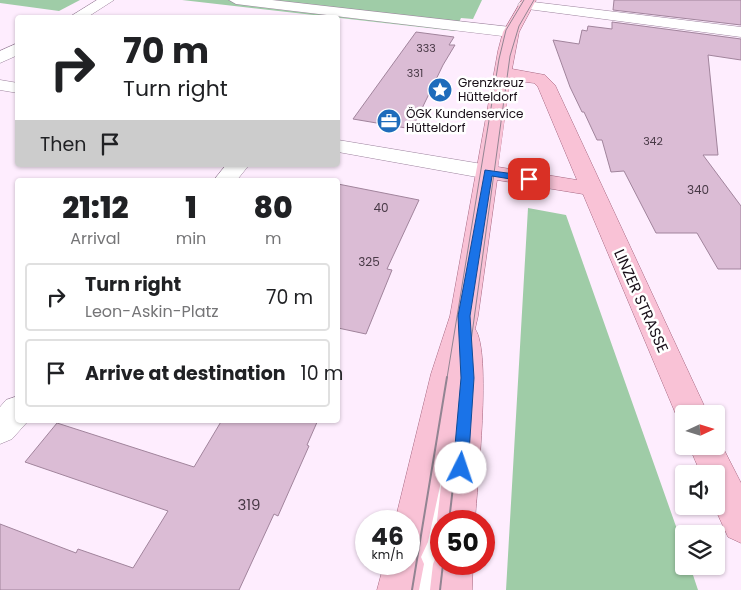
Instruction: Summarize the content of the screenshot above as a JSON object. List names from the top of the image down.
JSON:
{
  "streets": {
    "main road": ["LINZER STRASSE"]
  },
  "places": {
    "place": ["Grenzkreuz Hütteldorf"],
    "office": ["ÖGK Kundenservice Hütteldorf"]
  },
  "house_numbers": [
    "333",
    "331",
    "342",
    "340",
    "40",
    "325",
    "319"
  ],
  "north": "right",
  "page": {
    "turn": ["70 m", "Turn right"],
    "then": "Then",
    "eta": [
      "21:12",
      "Arrival",
      "1",
      "min",
      "80",
      "m"
    ],
    "list": [
      {
        "name": "Turn right",
        "note": "Leon-Askin-Platz",
        "value": "70 m"
      },
      {
        "name": "Arrive at destination",
        "value": "10 m"
      }
    ],
    "speed": "46 km/h",
    "limit": "50"
  }
}
